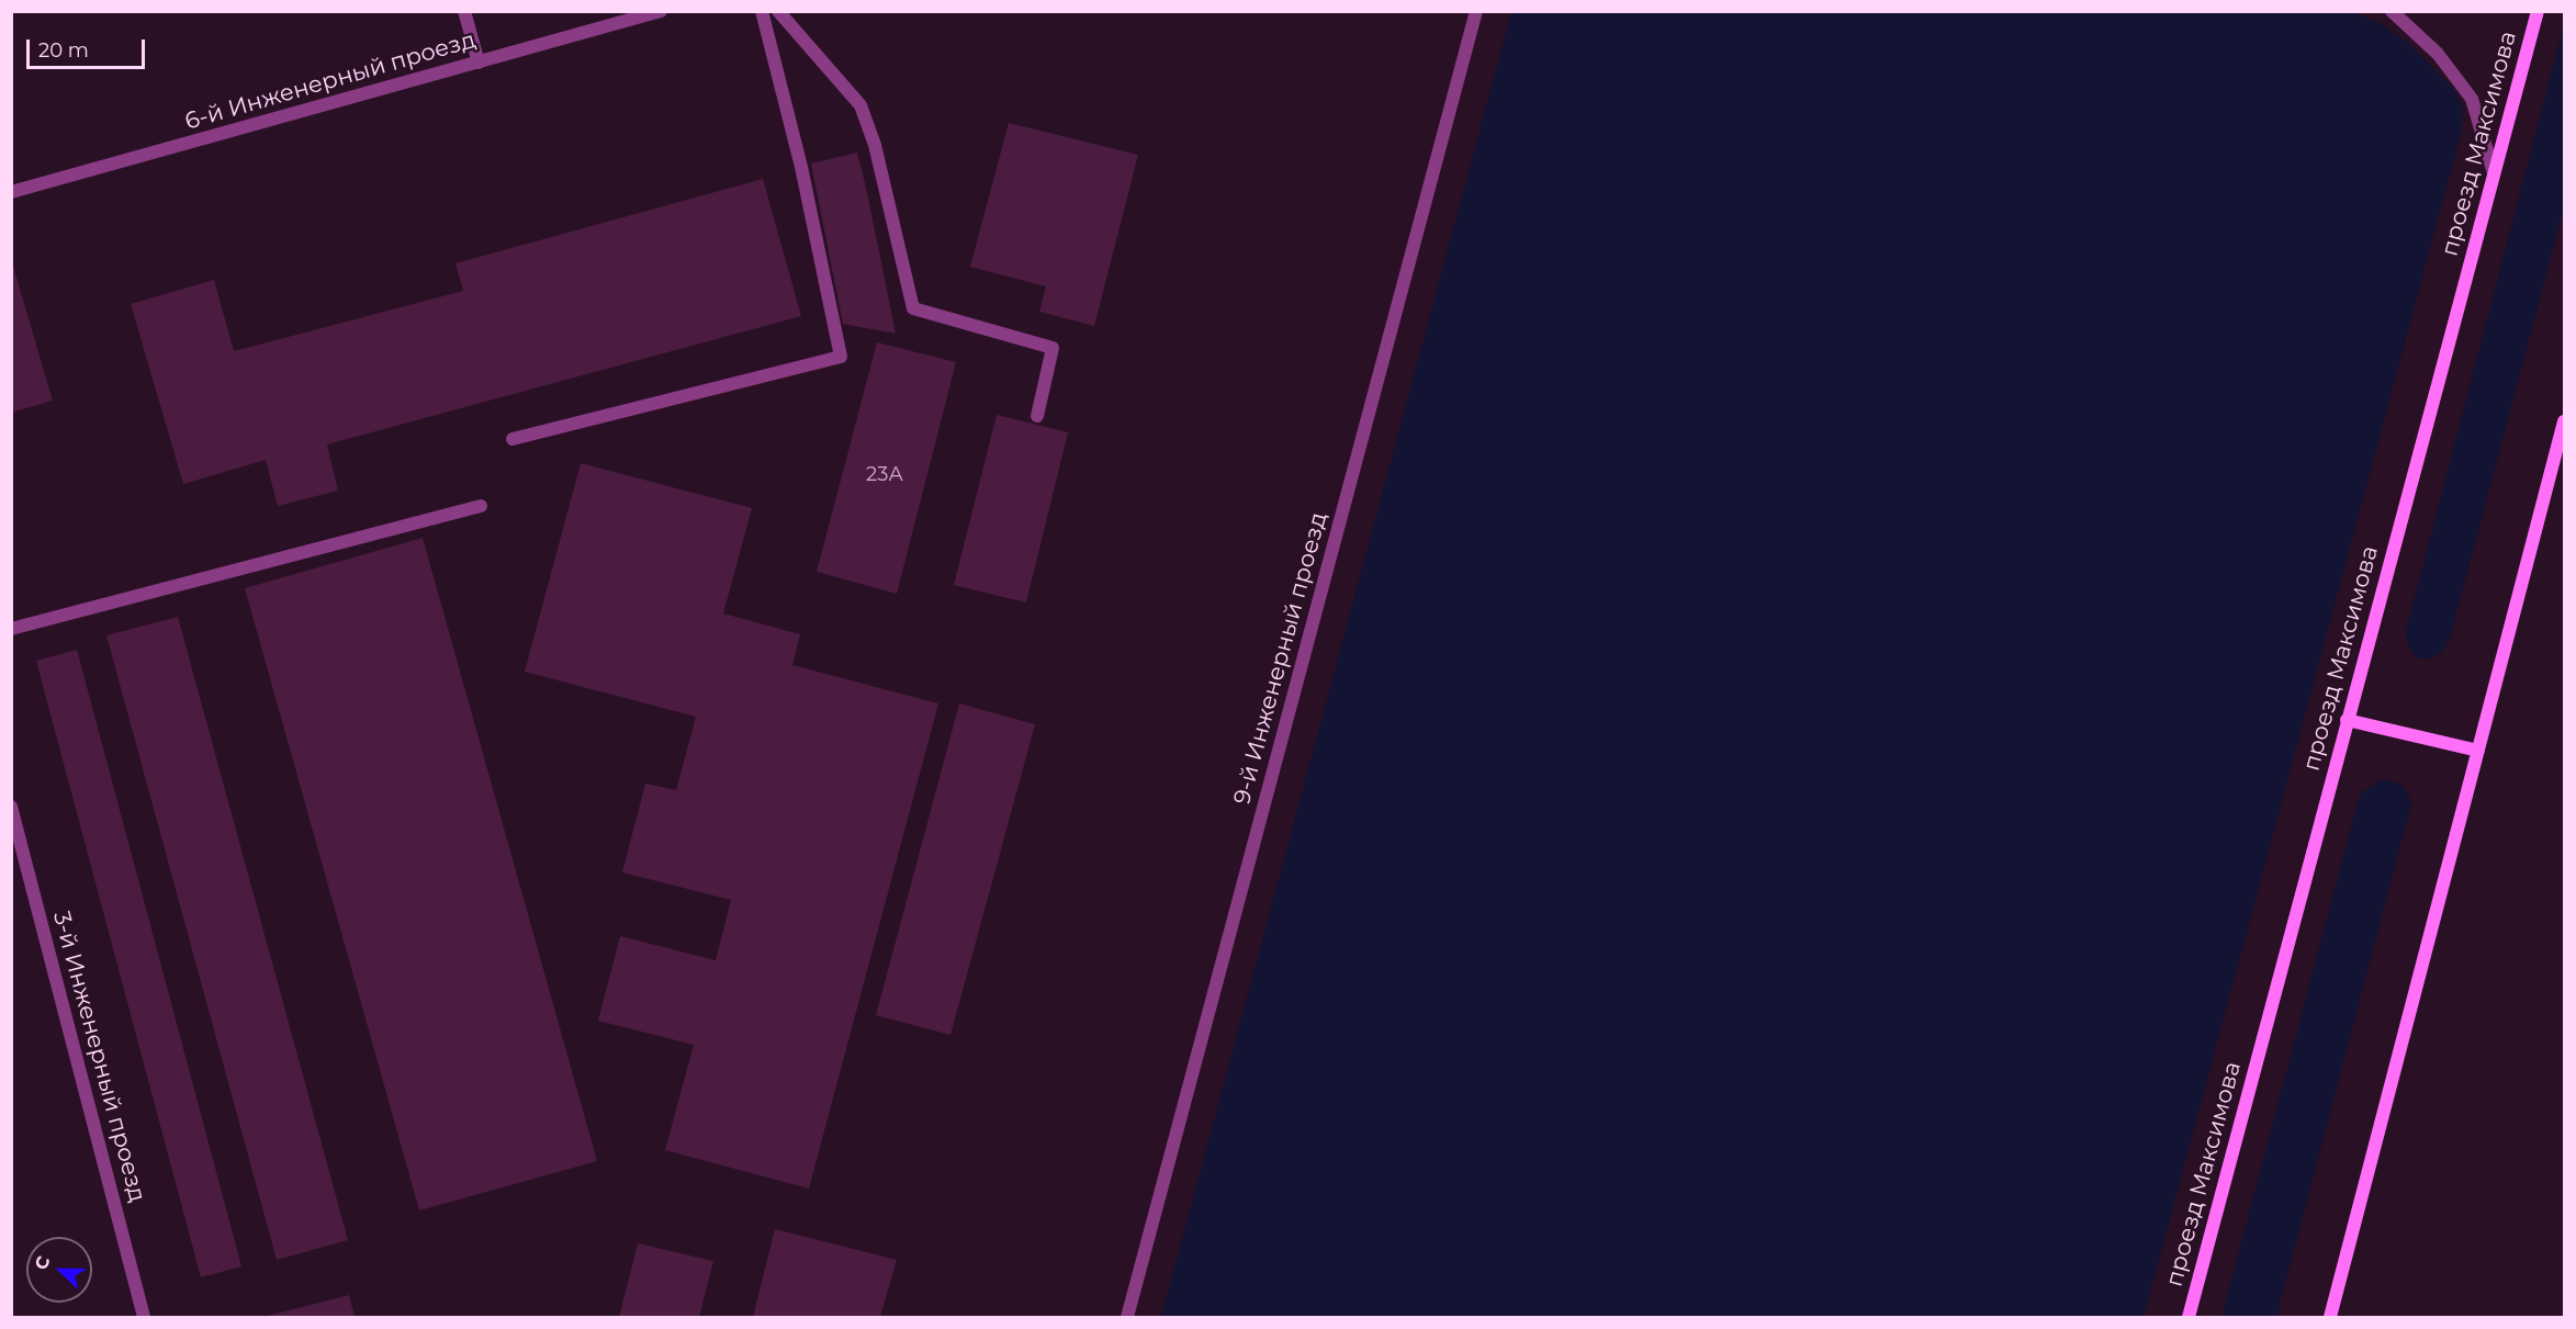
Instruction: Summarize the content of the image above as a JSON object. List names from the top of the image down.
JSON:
{
  "streets": {
    "main road": ["проезд Максимова"],
    "street": ["6-й Инженерный проезд", "9-й Инженерный проезд", "3-й Инженерный проезд"]
  },
  "house_numbers": ["23А"],
  "scale_bar": "20 m",
  "north": "left"
}
